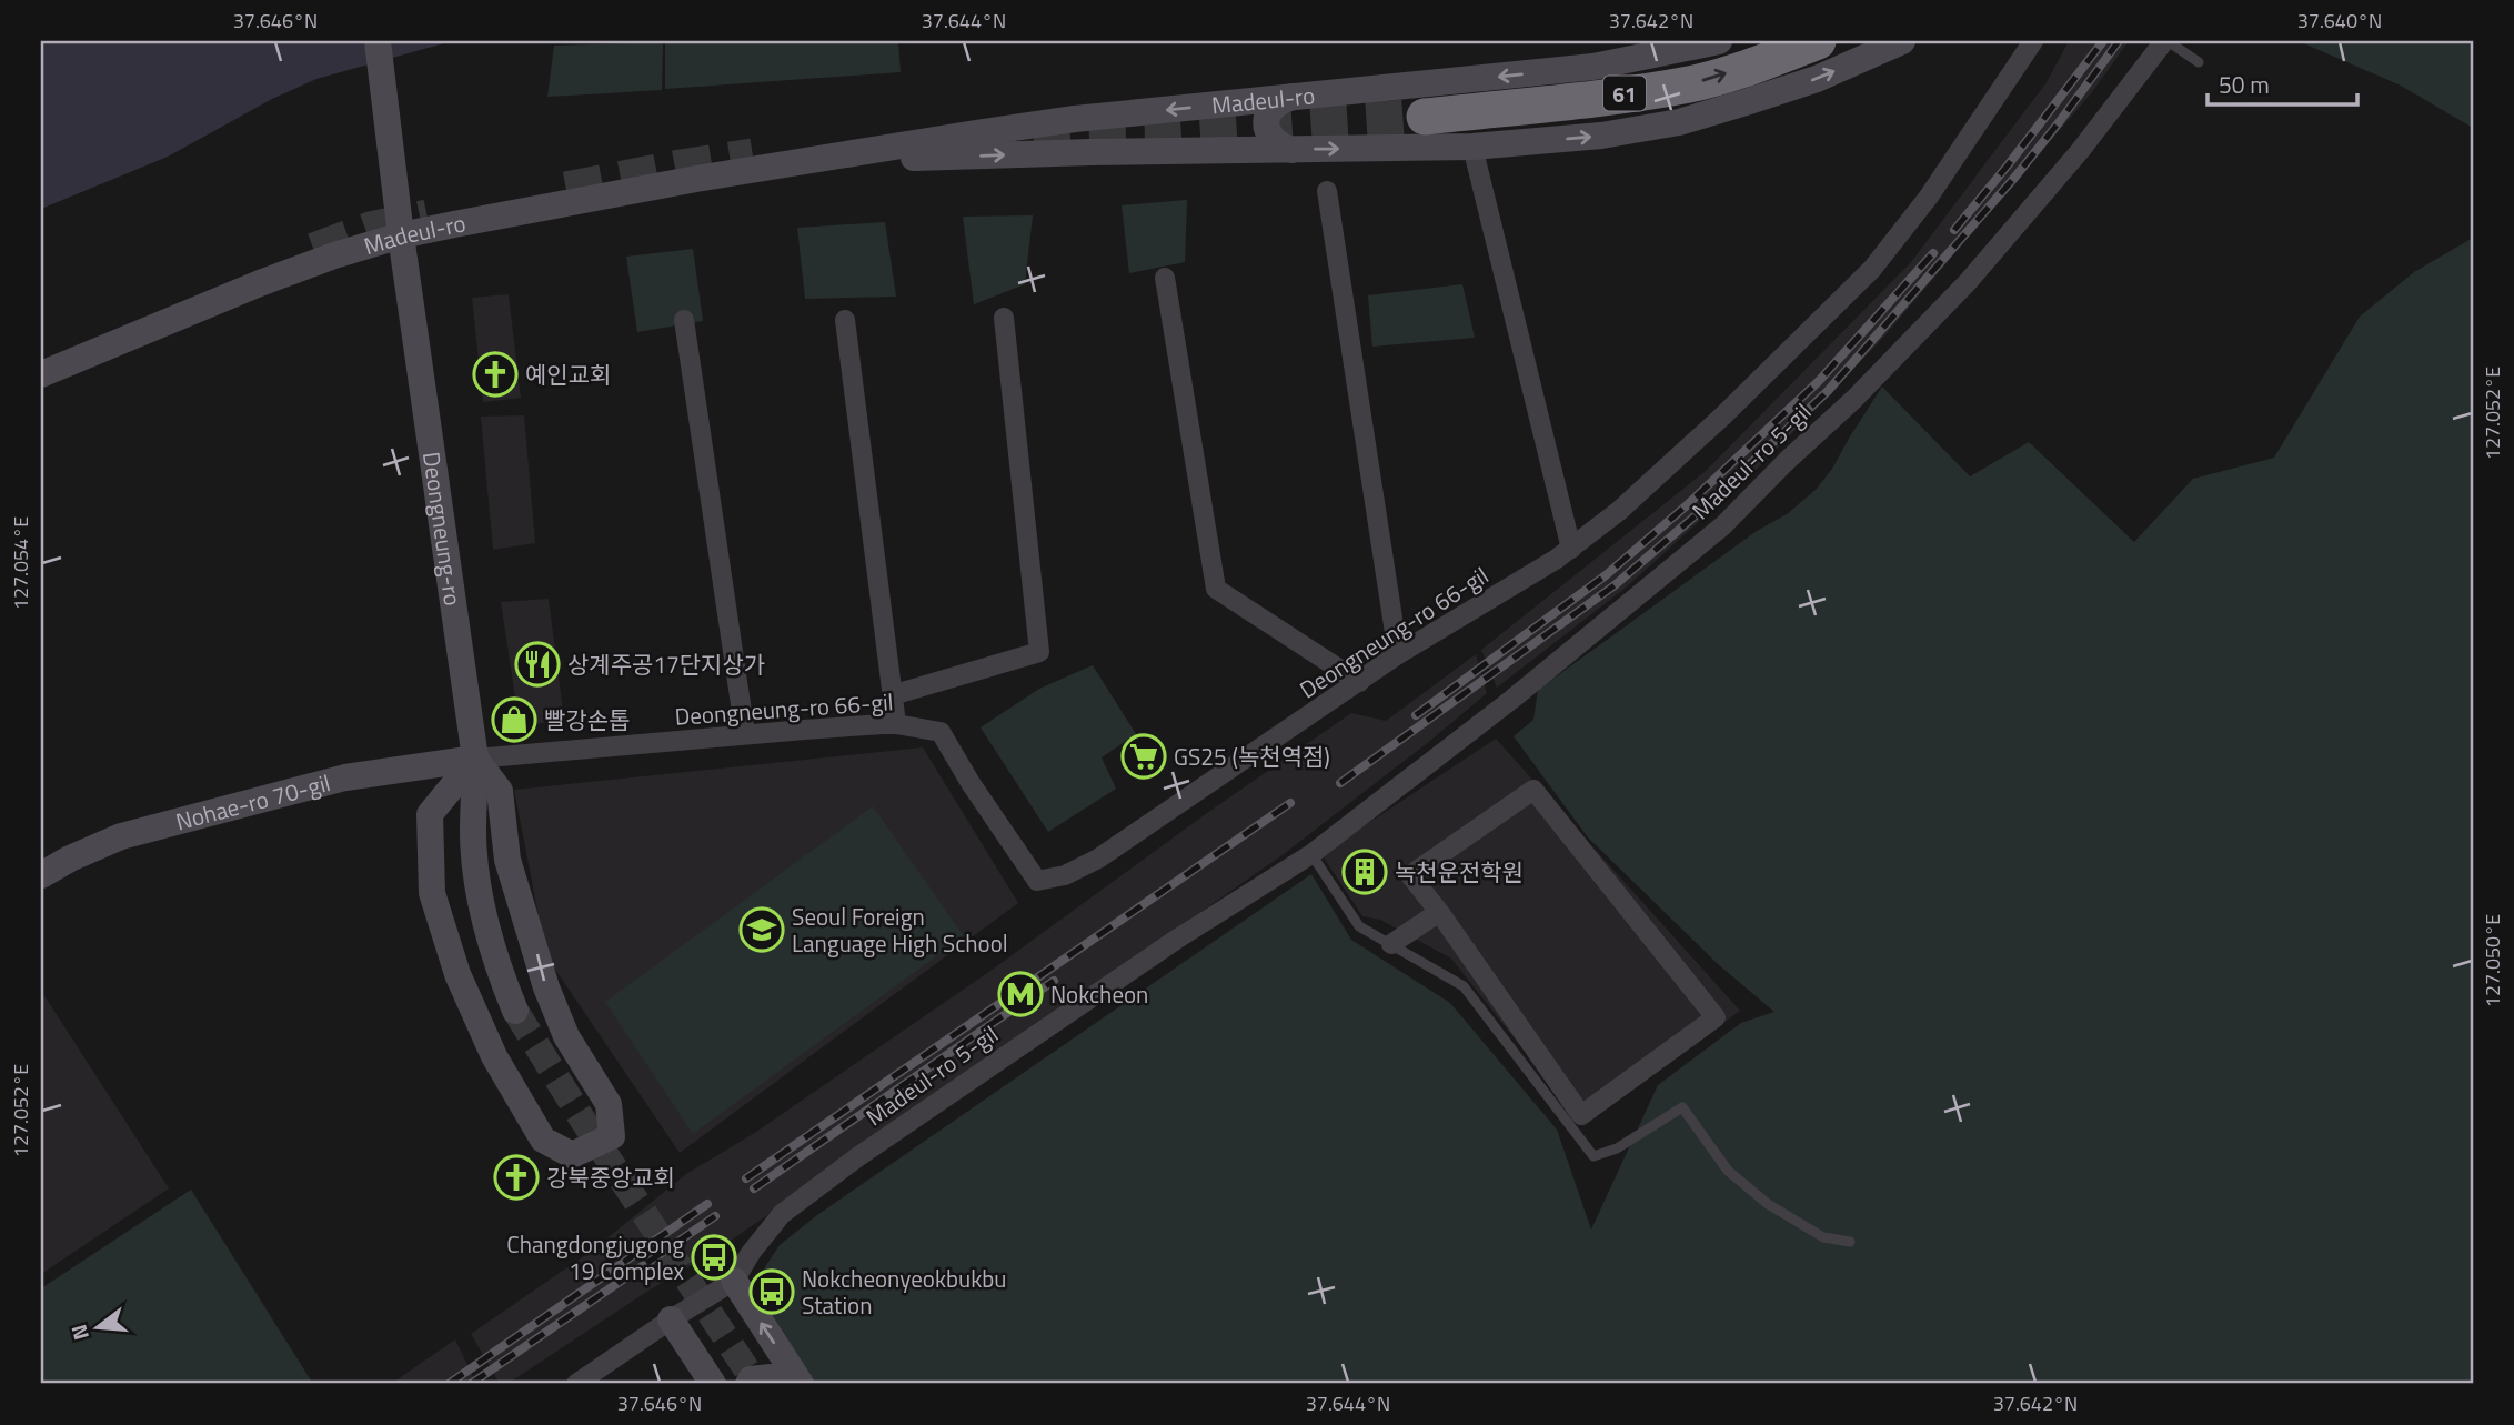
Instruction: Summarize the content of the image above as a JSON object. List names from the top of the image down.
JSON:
{
  "streets": {
    "highway": ["61"],
    "main road": ["Madeul-ro", "Deongneung-ro", "Nohae-ro 70-gil"],
    "street": ["Madeul-ro 5-gil", "Deongneung-ro 66-gil"]
  },
  "crossings": [
    ["Madeul-ro", "Deongneung-ro"],
    ["Deongneung-ro", "Deongneung-ro 66-gil"],
    ["Deongneung-ro", "Nohae-ro 70-gil"],
    ["Deongneung-ro 66-gil", "Nohae-ro 70-gil"]
  ],
  "places": {
    "church": ["예인교회", "강북중앙교회"],
    "restaurant": ["상계주공17단지상가"],
    "shop": ["빨강손톱"],
    "supermarket": ["GS25 (녹천역점)"],
    "building": ["녹천운전학원"],
    "school or university": ["Seoul Foreign Language High School"],
    "metro station": ["Nokcheon"],
    "bus stop": ["Changdongjugong 19 Complex", "Nokcheonyeokbukbu Station"]
  },
  "scale_bar": "50 m",
  "north": "left",
  "coordinates": [
    "37.646°N",
    "37.644°N",
    "37.642°N",
    "37.640°N",
    "127.052°E",
    "127.054°E",
    "127.050°E"
  ]
}
